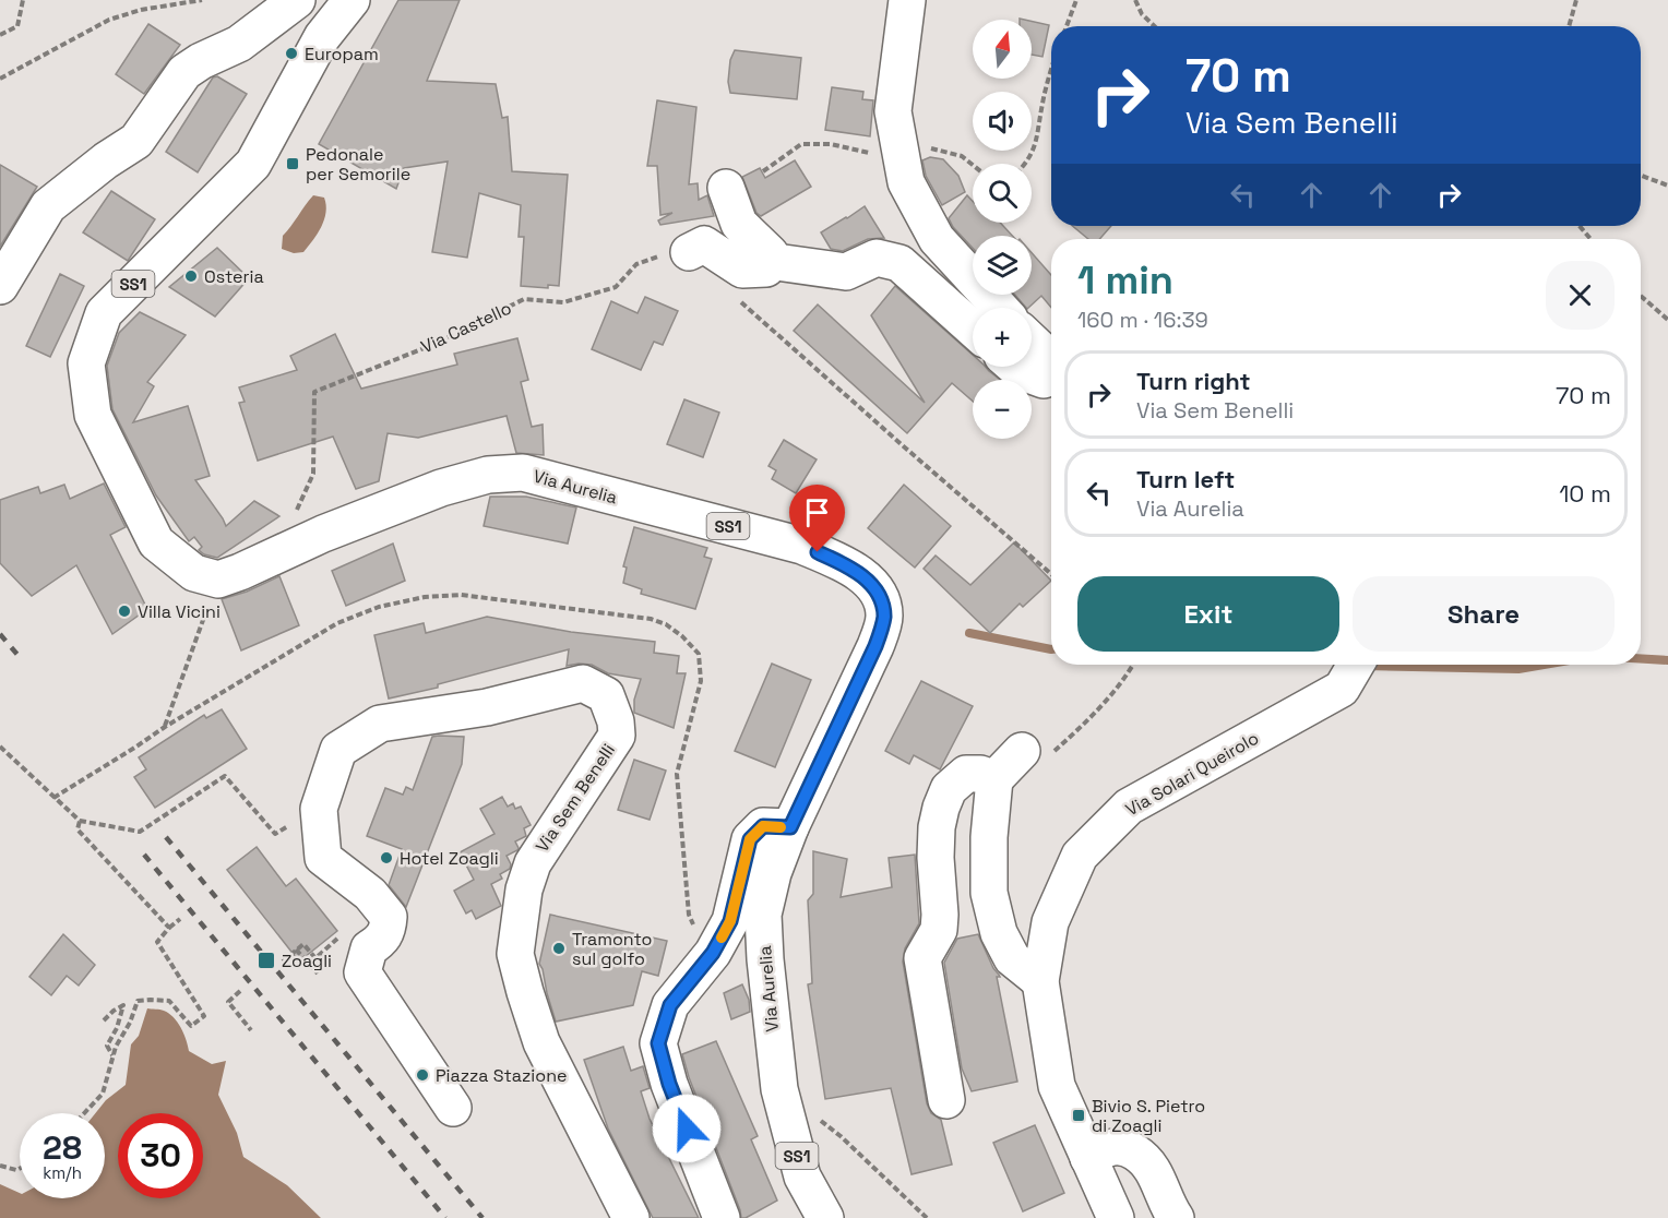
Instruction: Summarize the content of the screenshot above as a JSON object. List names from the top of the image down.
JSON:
{
  "streets": {
    "street": [
      "SS1",
      "Via Aurelia",
      "Via Solari Queirolo",
      "Via Sem Benelli"
    ],
    "path": ["Via Castello"]
  },
  "crossings": [
    ["SS1", "Via Aurelia"]
  ],
  "places": {
    "other": [
      "Europam",
      "Osteria",
      "Villa Vicini",
      "Hotel Zoagli",
      "Tramonto sul golfo",
      "Piazza Stazione"
    ],
    "transit": ["Pedonale per Semorile", "Zoagli", "Bivio S. Pietro di Zoagli"]
  },
  "north": "top",
  "page": {
    "map_buttons": ["+", "−"],
    "turn": ["70 m", "Via Sem Benelli"],
    "heading": ["1 min", "160 m · 16:39"],
    "list": [
      {
        "name": "Turn right",
        "note": "Via Sem Benelli",
        "value": "70 m"
      },
      {
        "name": "Turn left",
        "note": "Via Aurelia",
        "value": "10 m"
      }
    ],
    "buttons": ["Exit", "Share"],
    "speed": "28 km/h",
    "limit": "30"
  }
}
